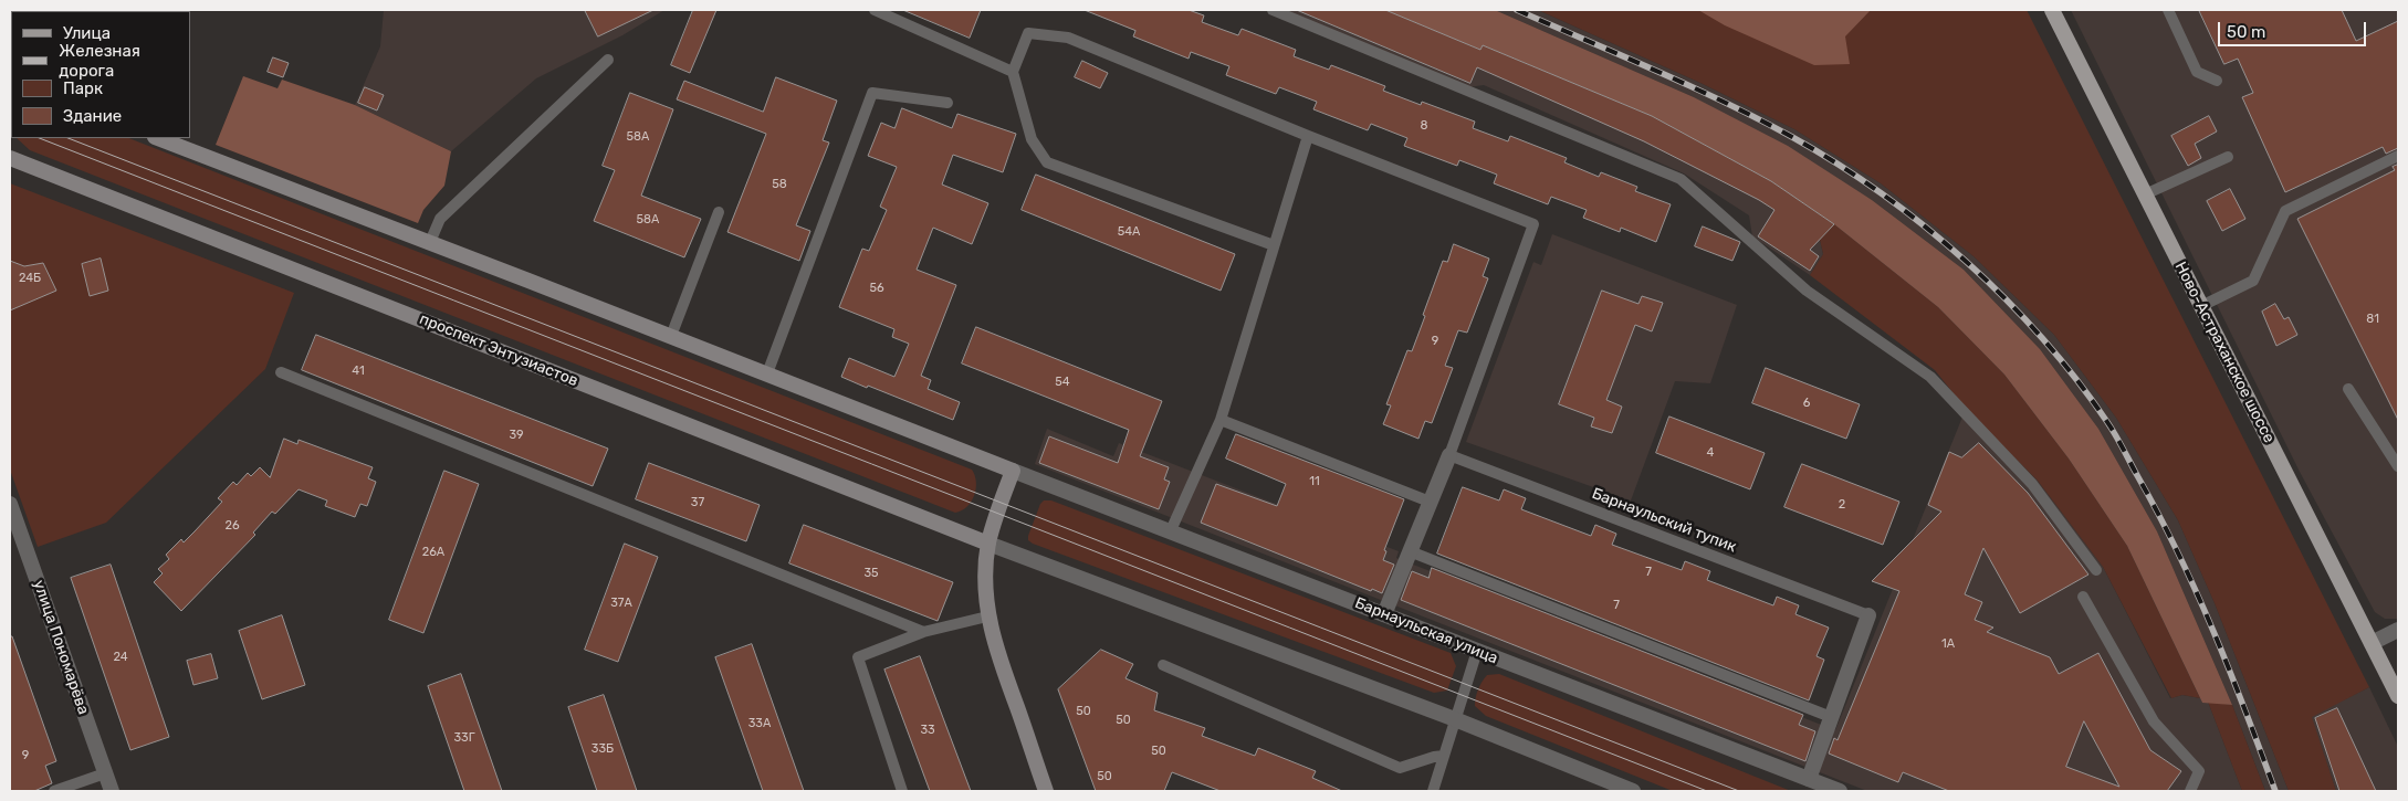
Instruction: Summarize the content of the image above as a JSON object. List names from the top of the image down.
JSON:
{
  "streets": {
    "main road": ["проспект Энтузиастов", "Ново-Астраханское шоссе"],
    "street": ["Барнаульская улица", "улица Пономарёва"],
    "lane": ["Барнаульский тупик"]
  },
  "house_numbers": [
    "8",
    "58А",
    "58",
    "58А",
    "54А",
    "24Б",
    "56",
    "81",
    "9",
    "41",
    "54",
    "6",
    "39",
    "4",
    "11",
    "37",
    "2",
    "26",
    "26А",
    "7",
    "35",
    "37А",
    "7",
    "1А",
    "24",
    "50",
    "50",
    "33А",
    "33",
    "33Г",
    "33Б",
    "50",
    "9",
    "50"
  ],
  "legend": [
    "Улица",
    "Железная дорога",
    "Парк",
    "Здание"
  ],
  "scale_bar": "50 m"
}
